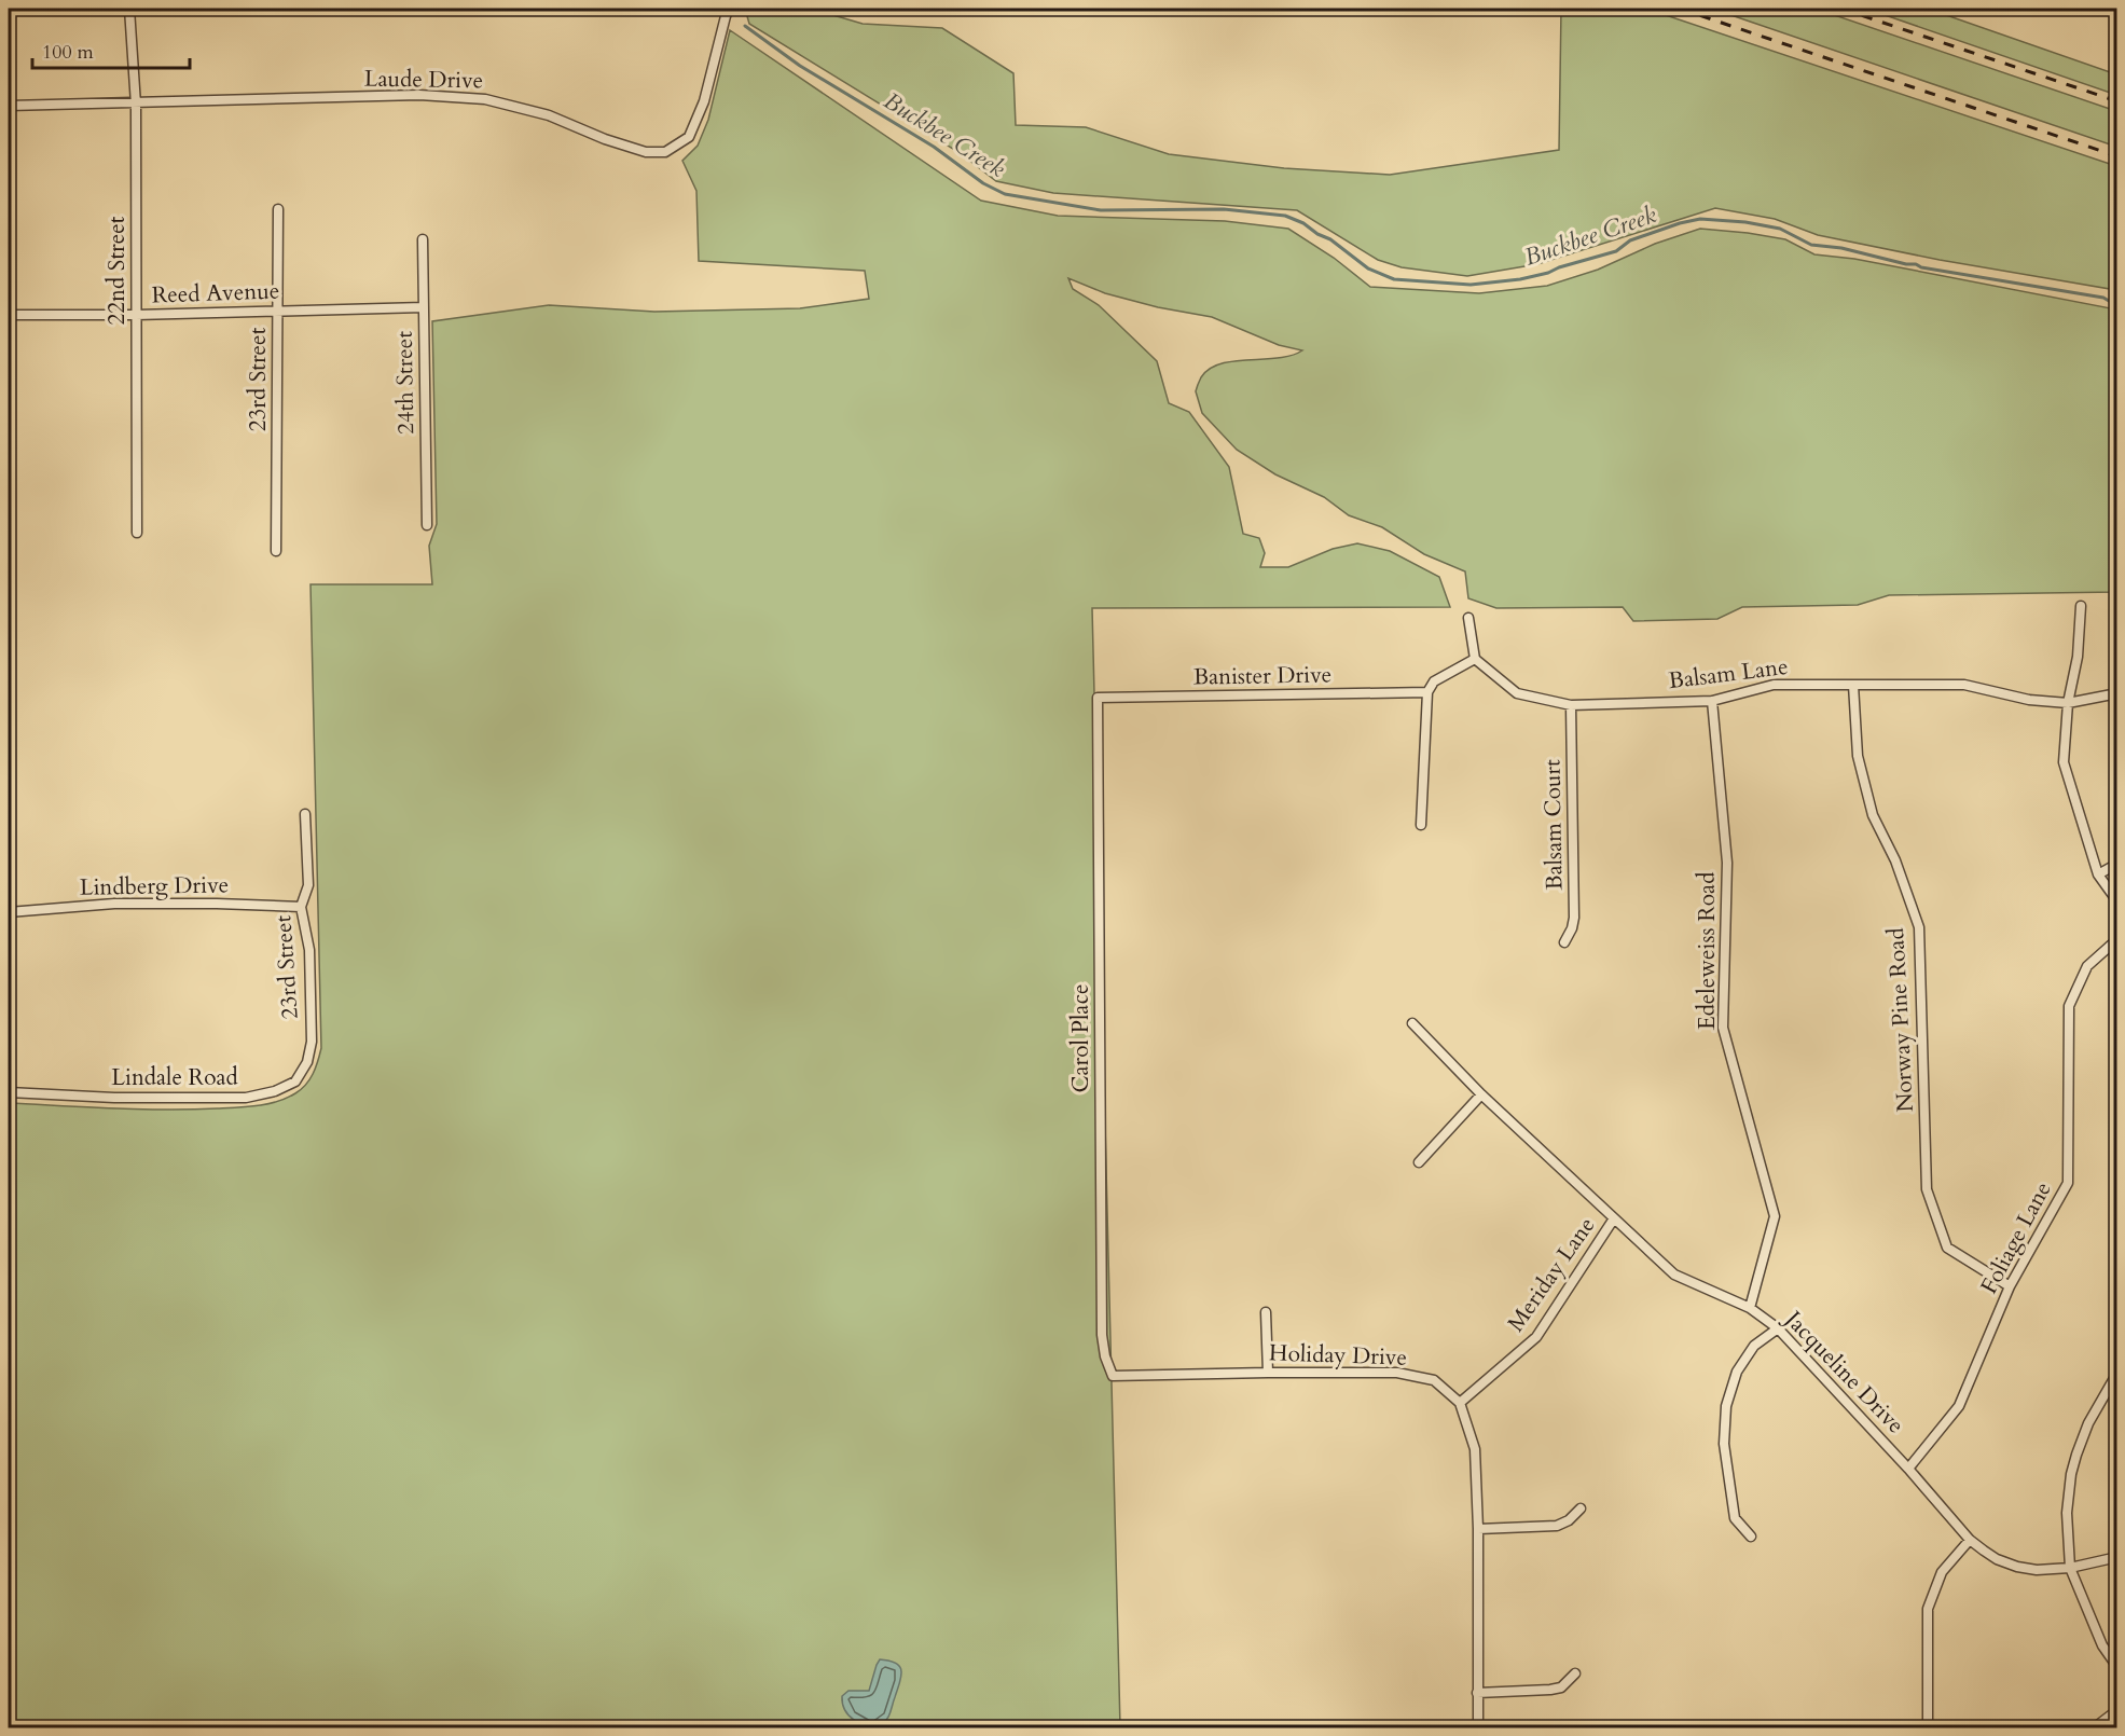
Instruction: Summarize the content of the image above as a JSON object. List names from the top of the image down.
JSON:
{
  "streets": {
    "street": [
      "Laude Drive",
      "22nd Street",
      "Reed Avenue",
      "23rd Street",
      "24th Street",
      "Balsam Lane",
      "Banister Drive",
      "Balsam Court",
      "Lindberg Drive",
      "Edeleweiss Road",
      "Norway Pine Road",
      "Carol Place",
      "Lindale Road",
      "Foliage Lane",
      "Meriday Lane",
      "Holiday Drive",
      "Jacqueline Drive"
    ]
  },
  "crossings": [
    ["Laude Drive", "22nd Street"],
    ["22nd Street", "Reed Avenue"],
    ["Reed Avenue", "23rd Street"],
    ["Reed Avenue", "24th Street"],
    ["23rd Street", "Lindberg Drive"],
    ["23rd Street", "Lindale Road"],
    ["Balsam Lane", "Balsam Court"],
    ["Balsam Lane", "Edeleweiss Road"],
    ["Balsam Lane", "Norway Pine Road"],
    ["Banister Drive", "Carol Place"],
    ["Edeleweiss Road", "Jacqueline Drive"],
    ["Norway Pine Road", "Foliage Lane"],
    ["Carol Place", "Holiday Drive"],
    ["Foliage Lane", "Jacqueline Drive"],
    ["Meriday Lane", "Holiday Drive"],
    ["Meriday Lane", "Jacqueline Drive"]
  ],
  "water": ["Buckbee Creek"],
  "scale_bar": "100 m"
}
